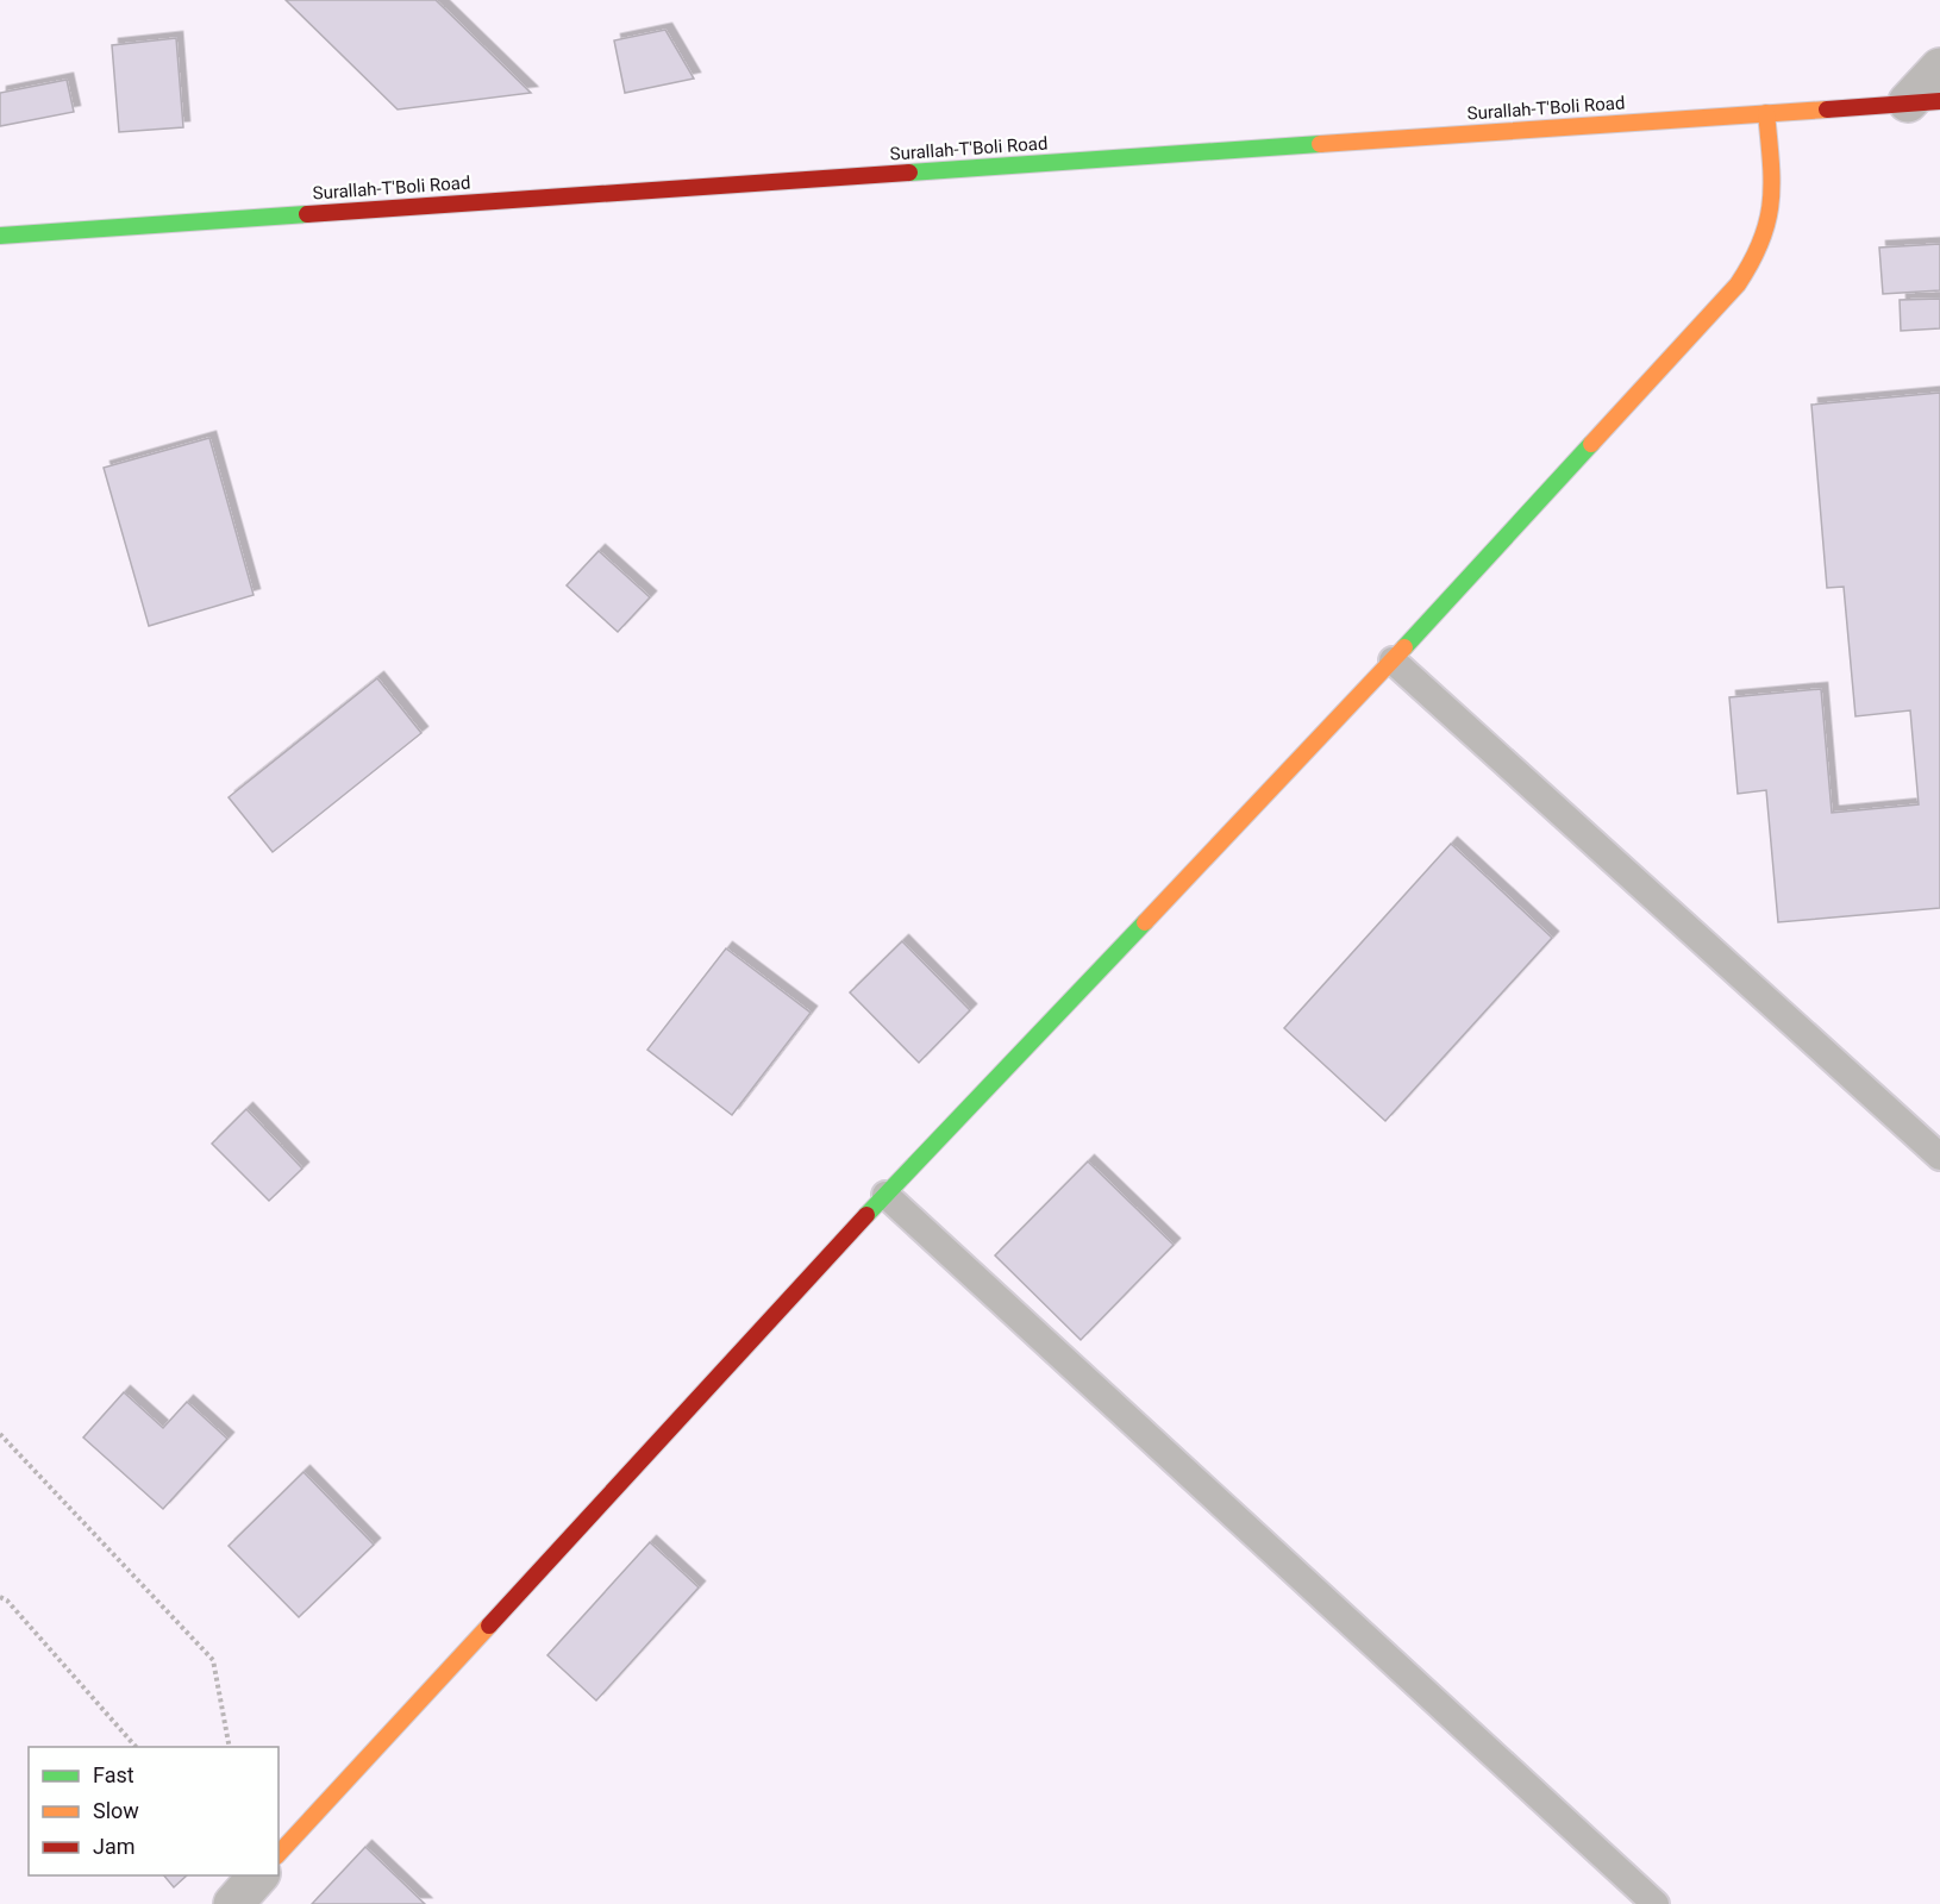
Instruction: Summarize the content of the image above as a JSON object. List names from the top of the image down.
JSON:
{
  "streets": {
    "street": ["Surallah-T'Boli Road"]
  },
  "legend": ["Fast", "Slow", "Jam"]
}
